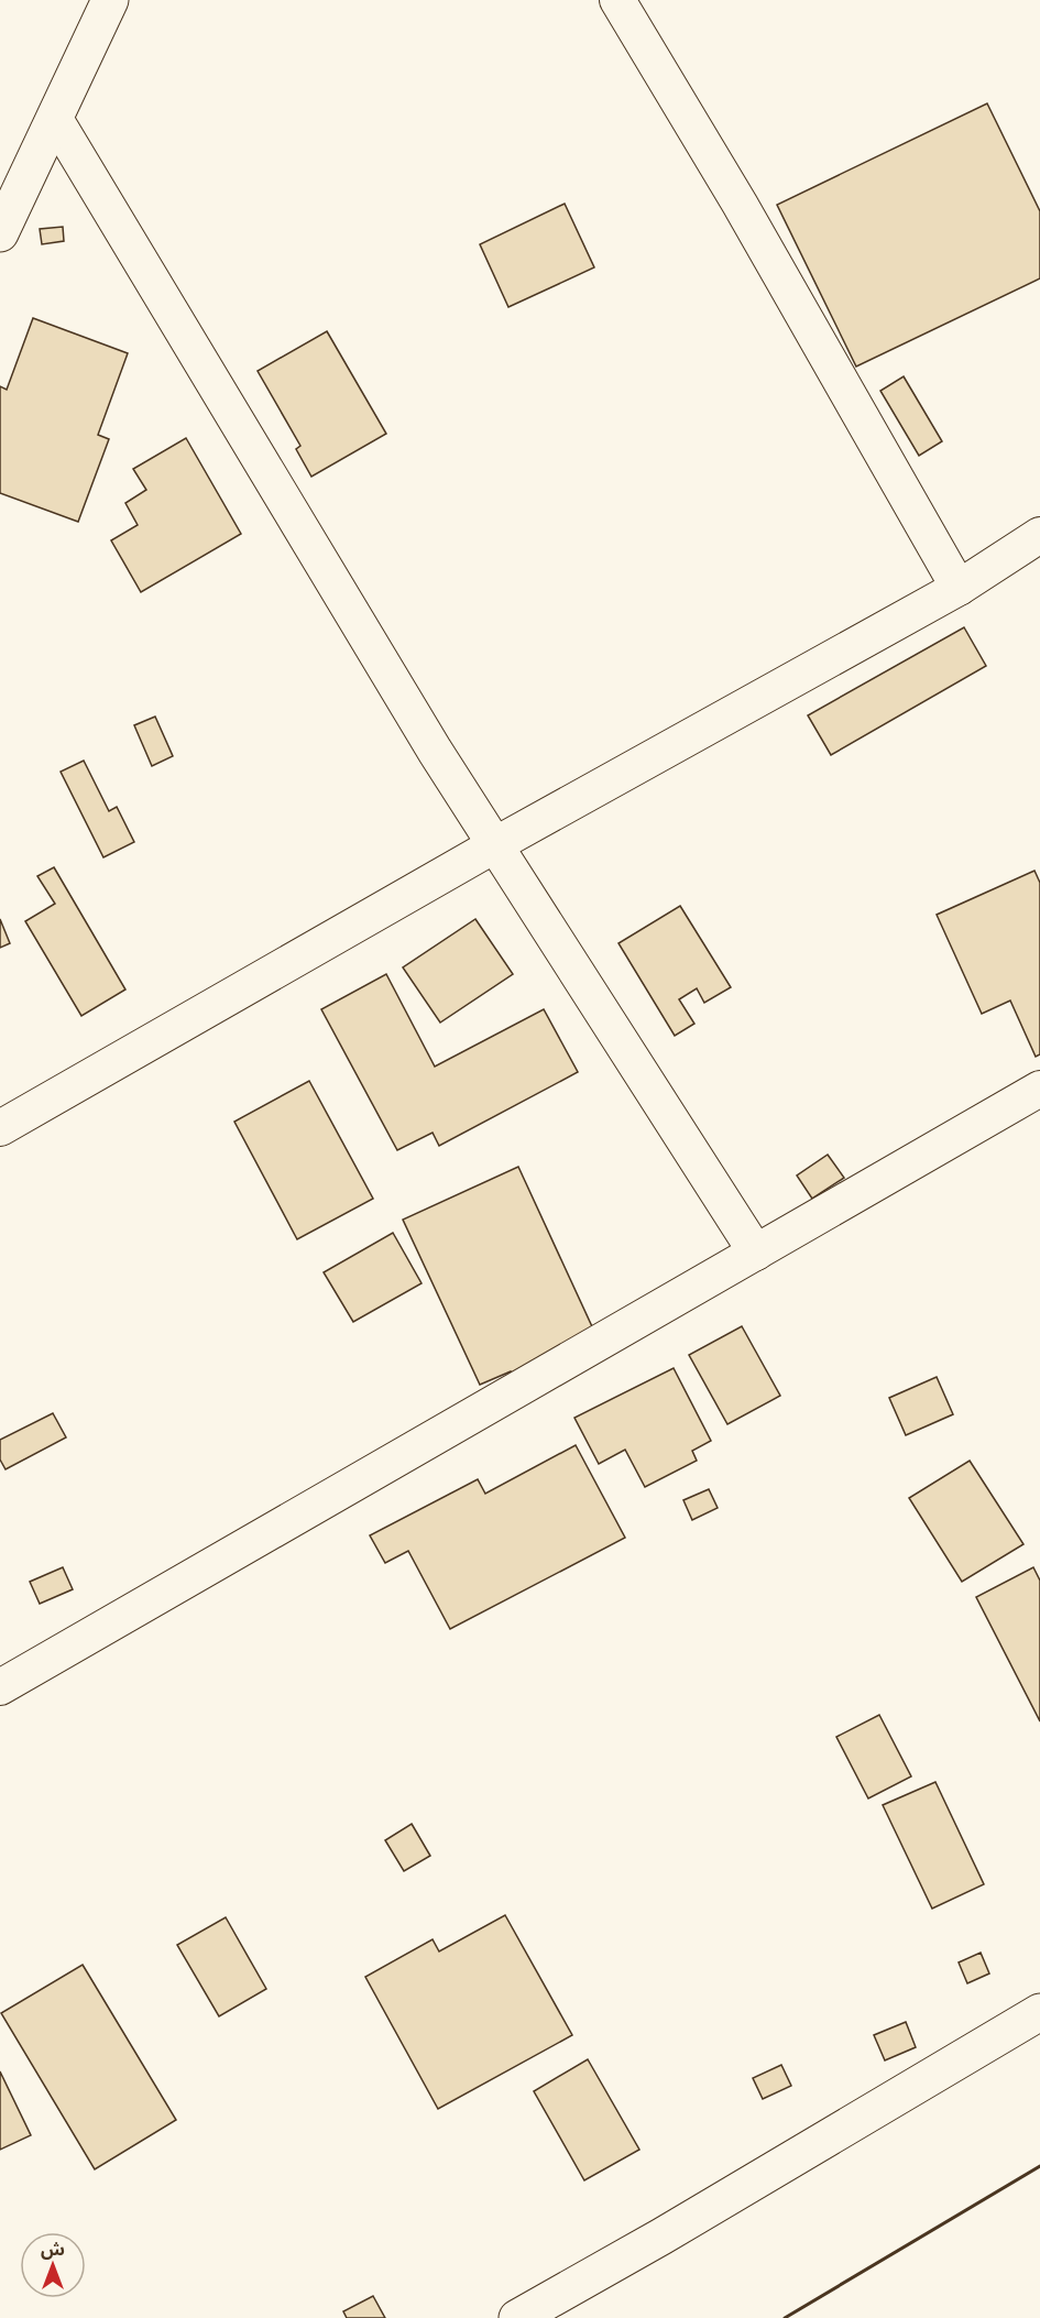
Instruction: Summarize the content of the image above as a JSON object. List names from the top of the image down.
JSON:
{
  "north": "top"
}
